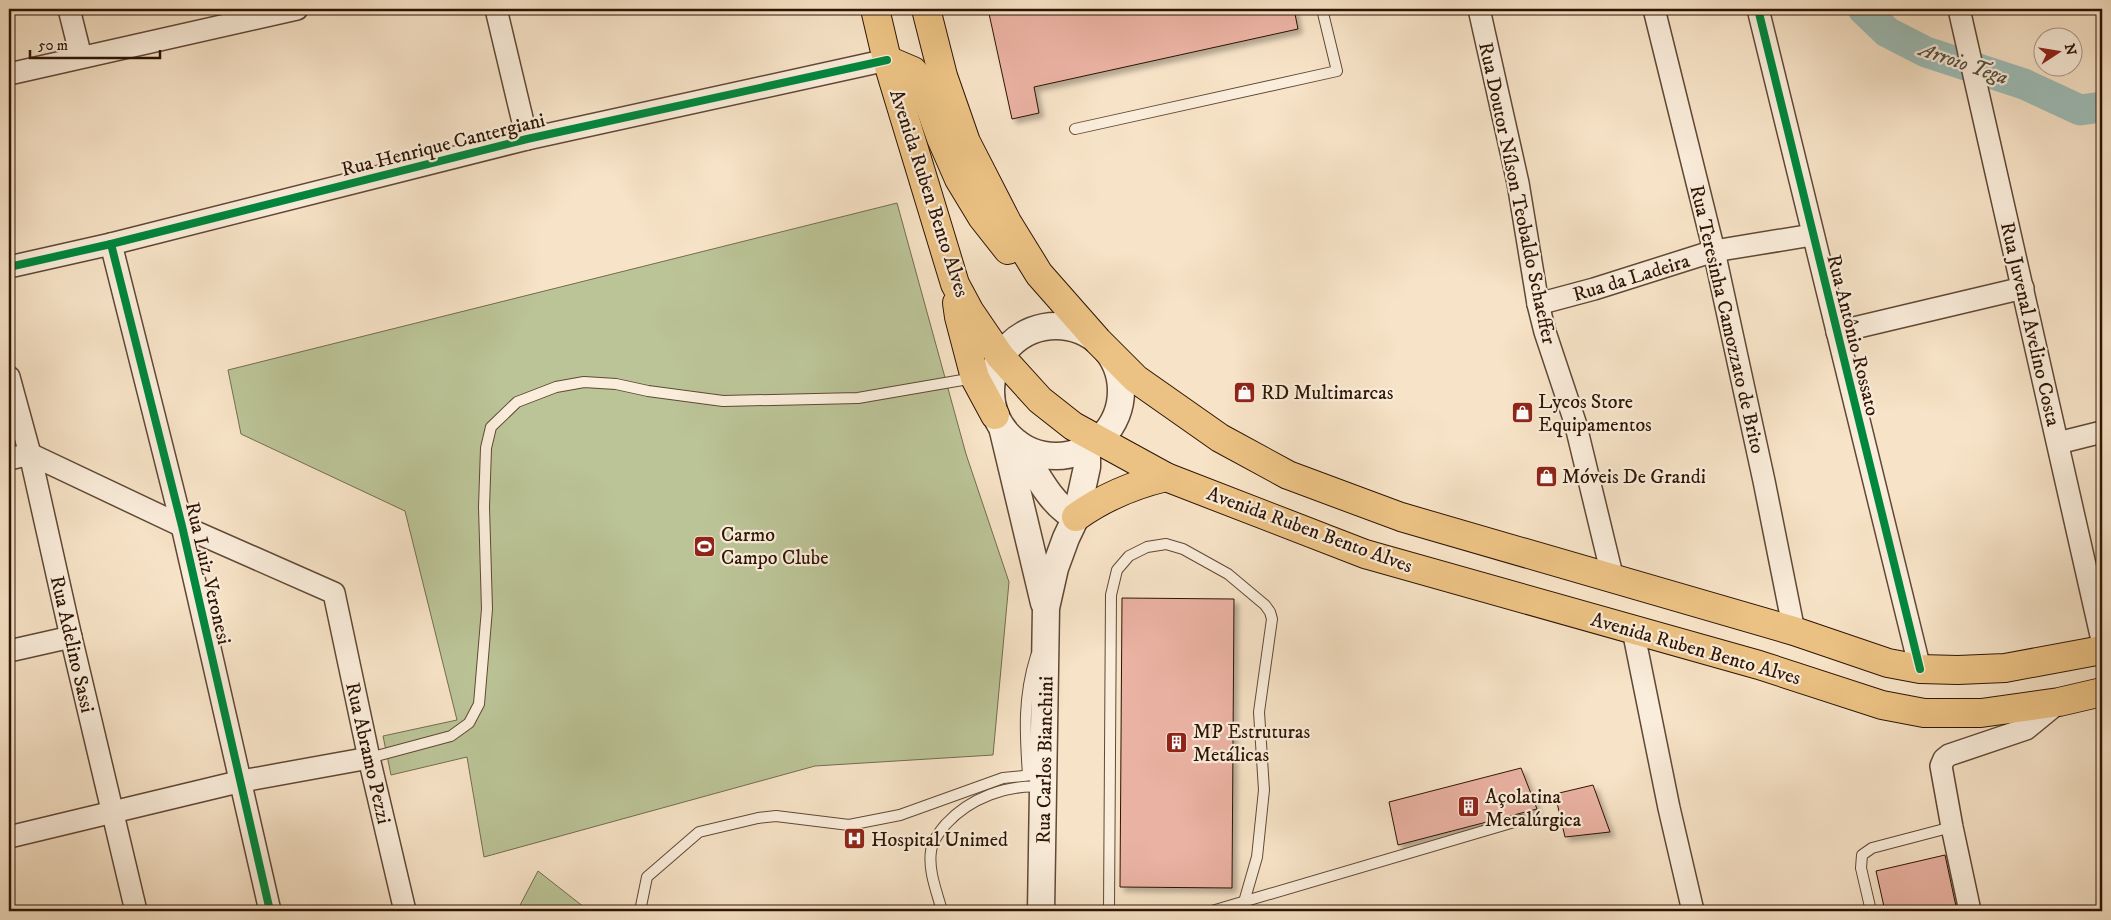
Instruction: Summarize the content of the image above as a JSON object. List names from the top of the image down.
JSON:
{
  "streets": {
    "main road": ["Avenida Ruben Bento Alves"],
    "street": [
      "Rua Henrique Cantergiani",
      "Rua Doutor Nílson Teobaldo Schaeffer",
      "Rua da Ladeira",
      "Rua Teresinha Camozzato de Brito",
      "Rua Juvenal Avelino Costa",
      "Rua Antônio Rossato",
      "Rua Luiz Veronesi",
      "Rua Adelino Sassi",
      "Rua Abramo Pezzi",
      "Rua Carlos Bianchini"
    ]
  },
  "crossings": [
    ["Rua Henrique Cantergiani", "Avenida Ruben Bento Alves"],
    ["Rua Henrique Cantergiani", "Rua Luiz Veronesi"],
    ["Avenida Ruben Bento Alves", "Rua Doutor Nílson Teobaldo Schaeffer"],
    ["Avenida Ruben Bento Alves", "Rua Teresinha Camozzato de Brito"],
    ["Avenida Ruben Bento Alves", "Rua Antônio Rossato"],
    ["Avenida Ruben Bento Alves", "Rua Carlos Bianchini"],
    ["Rua Doutor Nílson Teobaldo Schaeffer", "Rua da Ladeira"],
    ["Rua da Ladeira", "Rua Teresinha Camozzato de Brito"],
    ["Rua da Ladeira", "Rua Antônio Rossato"],
    ["Rua Luiz Veronesi", "Rua Abramo Pezzi"]
  ],
  "water": ["Arroio Tega"],
  "places": {
    "shop": ["RD Multimarcas", "Lycos Store Equipamentos", "Móveis De Grandi"],
    "sports": ["Carmo Campo Clube"],
    "building": ["MP Estruturas Metálicas", "Açolatina Metalúrgica"],
    "hospital": ["Hospital Unimed"]
  },
  "scale_bar": "50 m",
  "north": "right"
}
